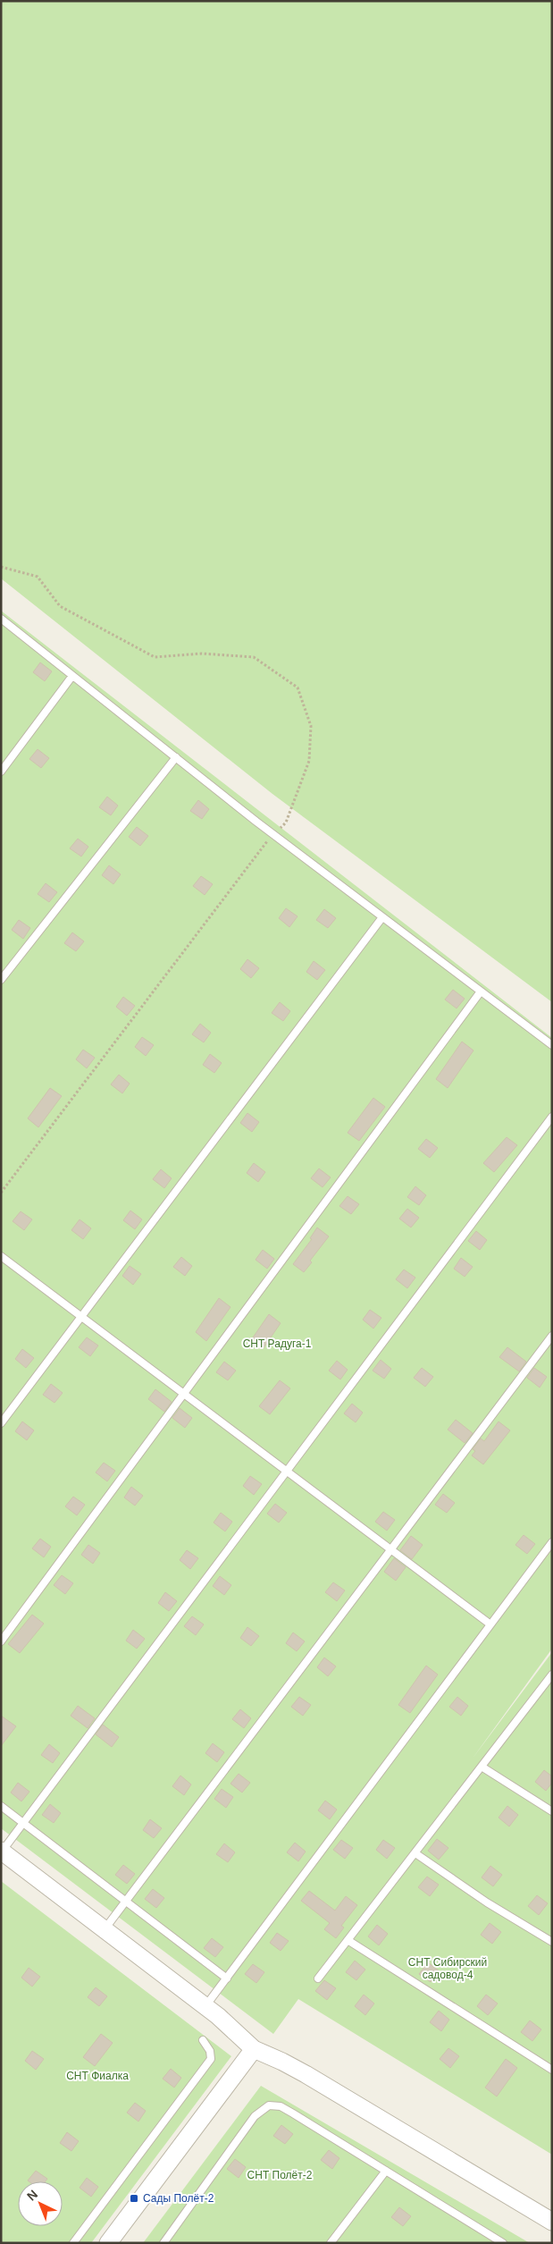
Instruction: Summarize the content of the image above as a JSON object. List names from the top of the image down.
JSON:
{
  "parks": [
    "СНТ Радуга-1",
    "СНТ Сибирский садовод-4",
    "СНТ Фиалка",
    "СНТ Полёт-2"
  ],
  "places": {
    "transit": ["Сады Полёт-2"]
  },
  "north": "top left"
}
